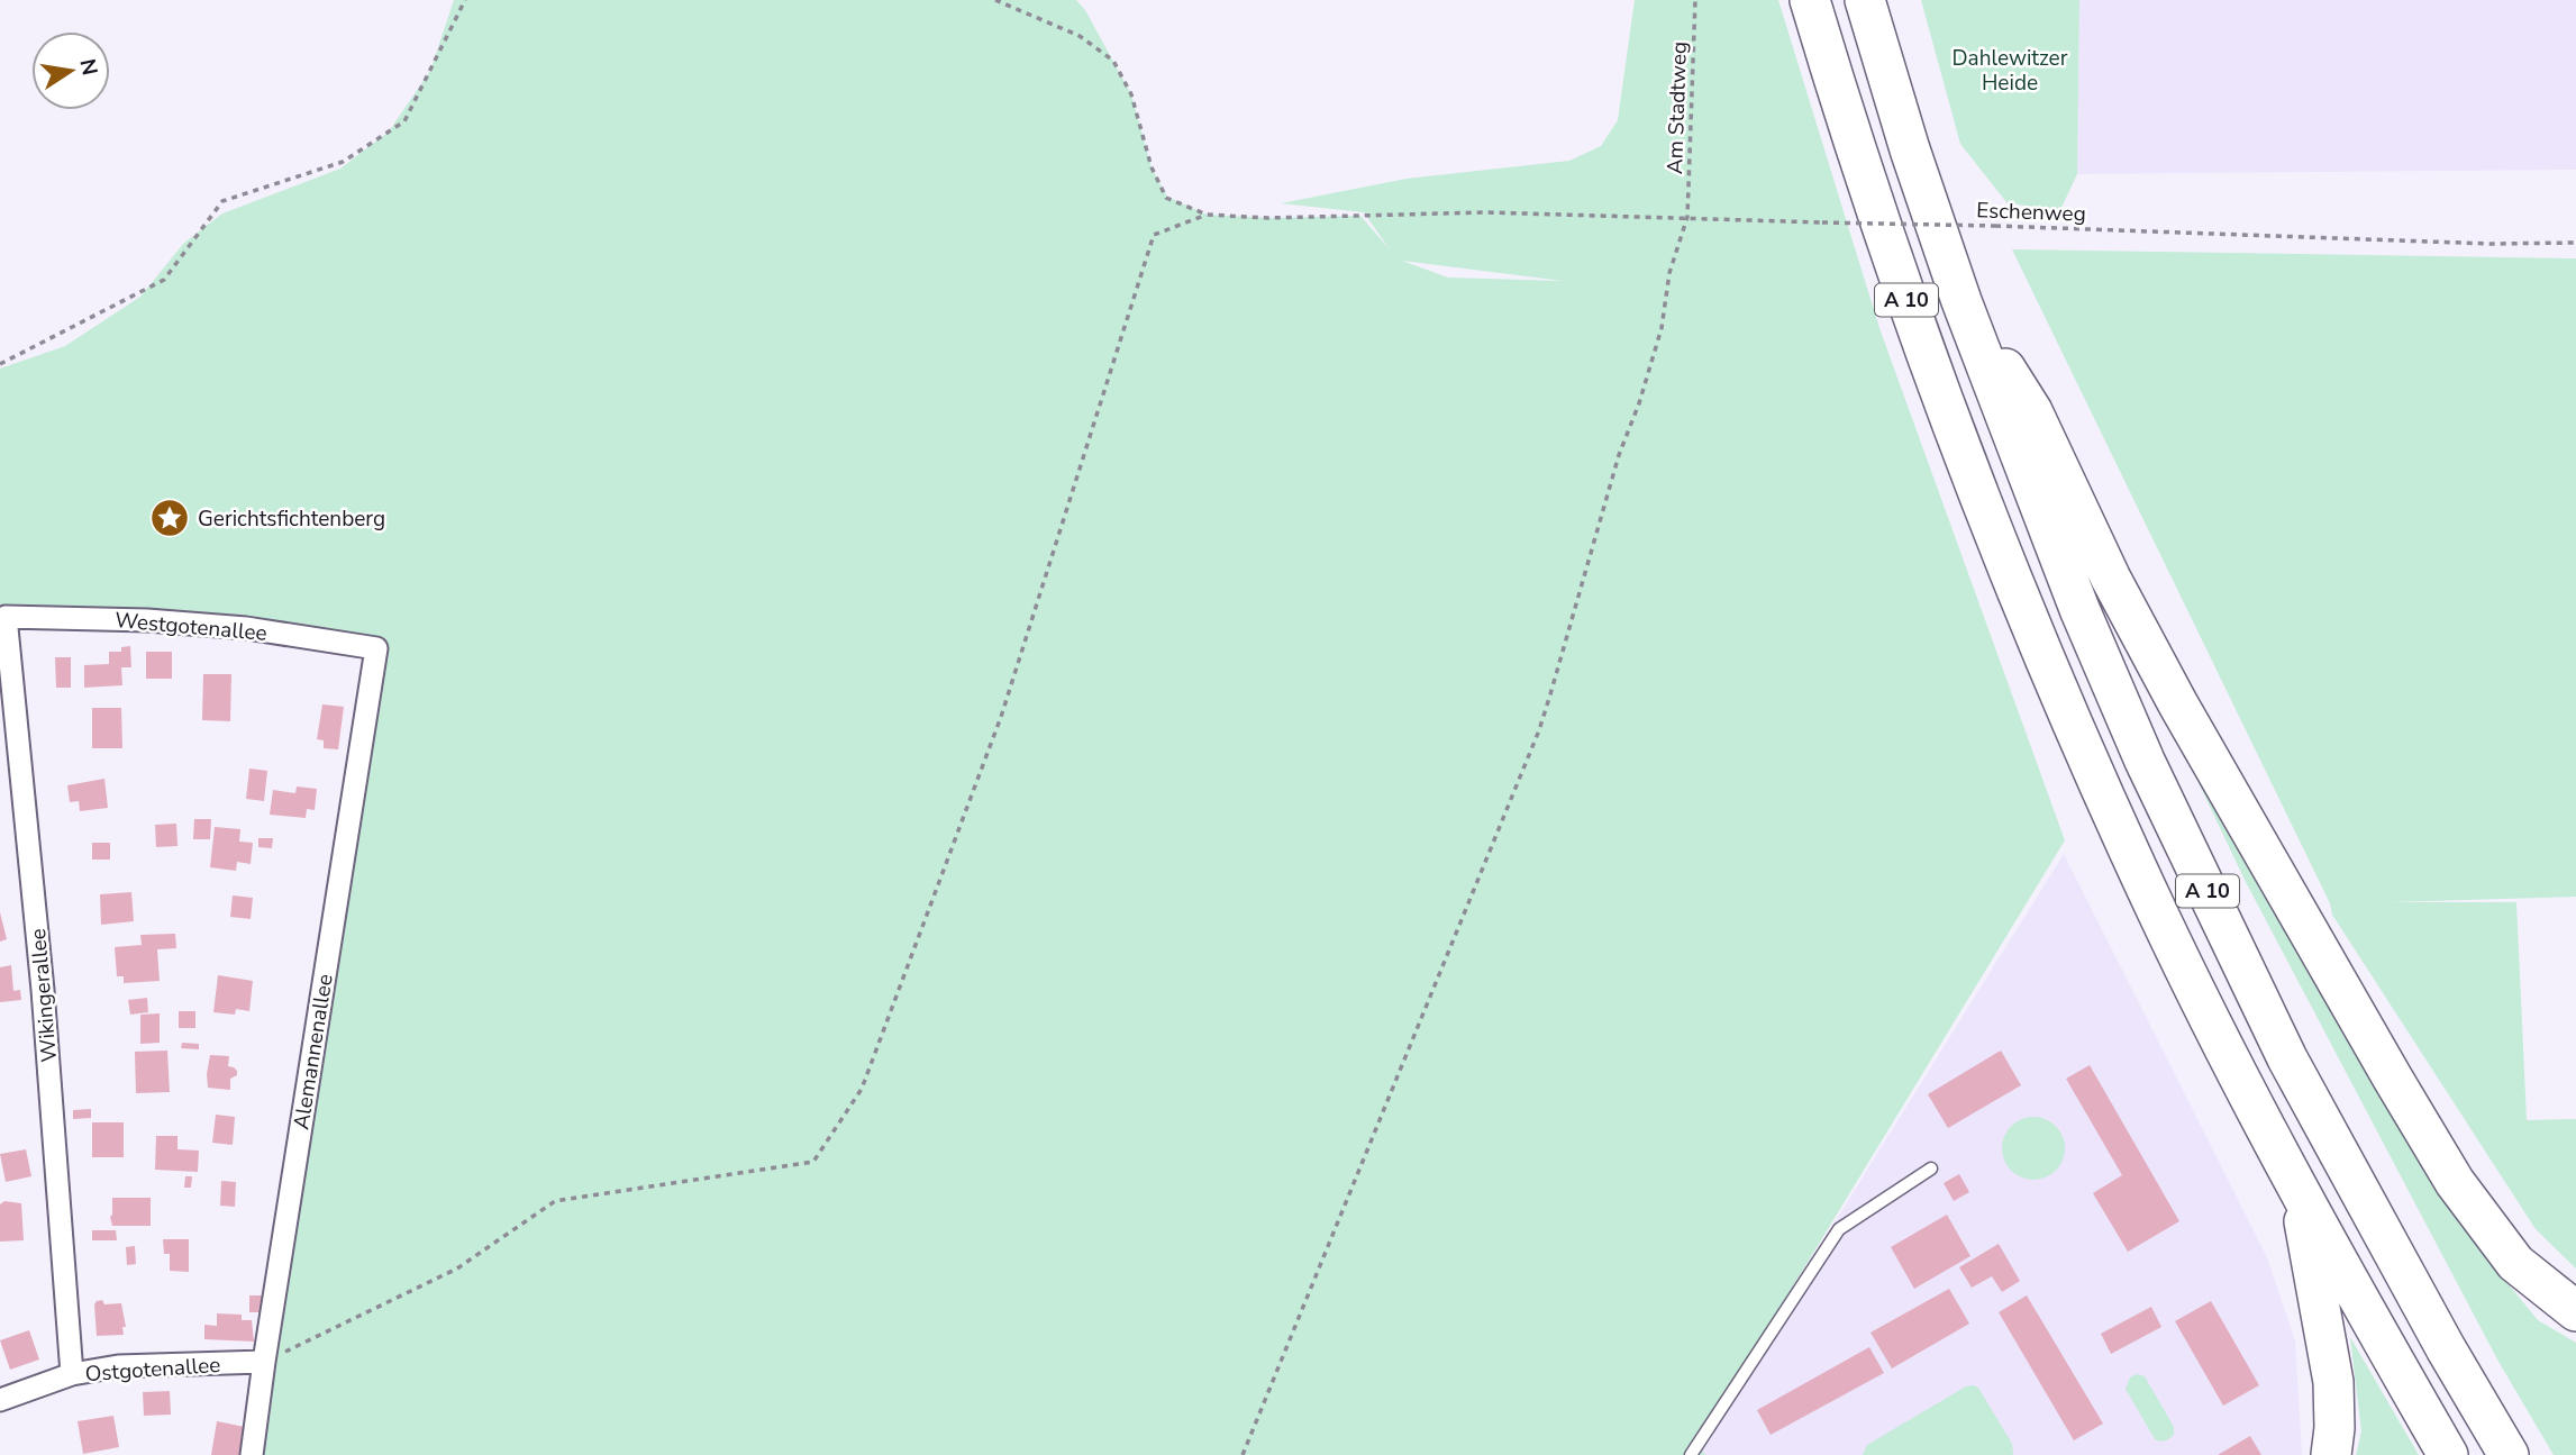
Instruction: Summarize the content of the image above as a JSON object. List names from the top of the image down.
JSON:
{
  "streets": {
    "highway": ["A 10"],
    "street": [
      "Westgotenallee",
      "Wikingerallee",
      "Alemannenallee",
      "Ostgotenallee"
    ],
    "path": ["Am Stadtweg", "Eschenweg"]
  },
  "crossings": [
    ["Am Stadtweg", "Eschenweg"],
    ["Westgotenallee", "Wikingerallee"],
    ["Westgotenallee", "Alemannenallee"],
    ["Wikingerallee", "Ostgotenallee"],
    ["Alemannenallee", "Ostgotenallee"]
  ],
  "parks": ["Dahlewitzer Heide"],
  "places": {
    "place": ["Gerichtsfichtenberg"]
  },
  "north": "right"
}
